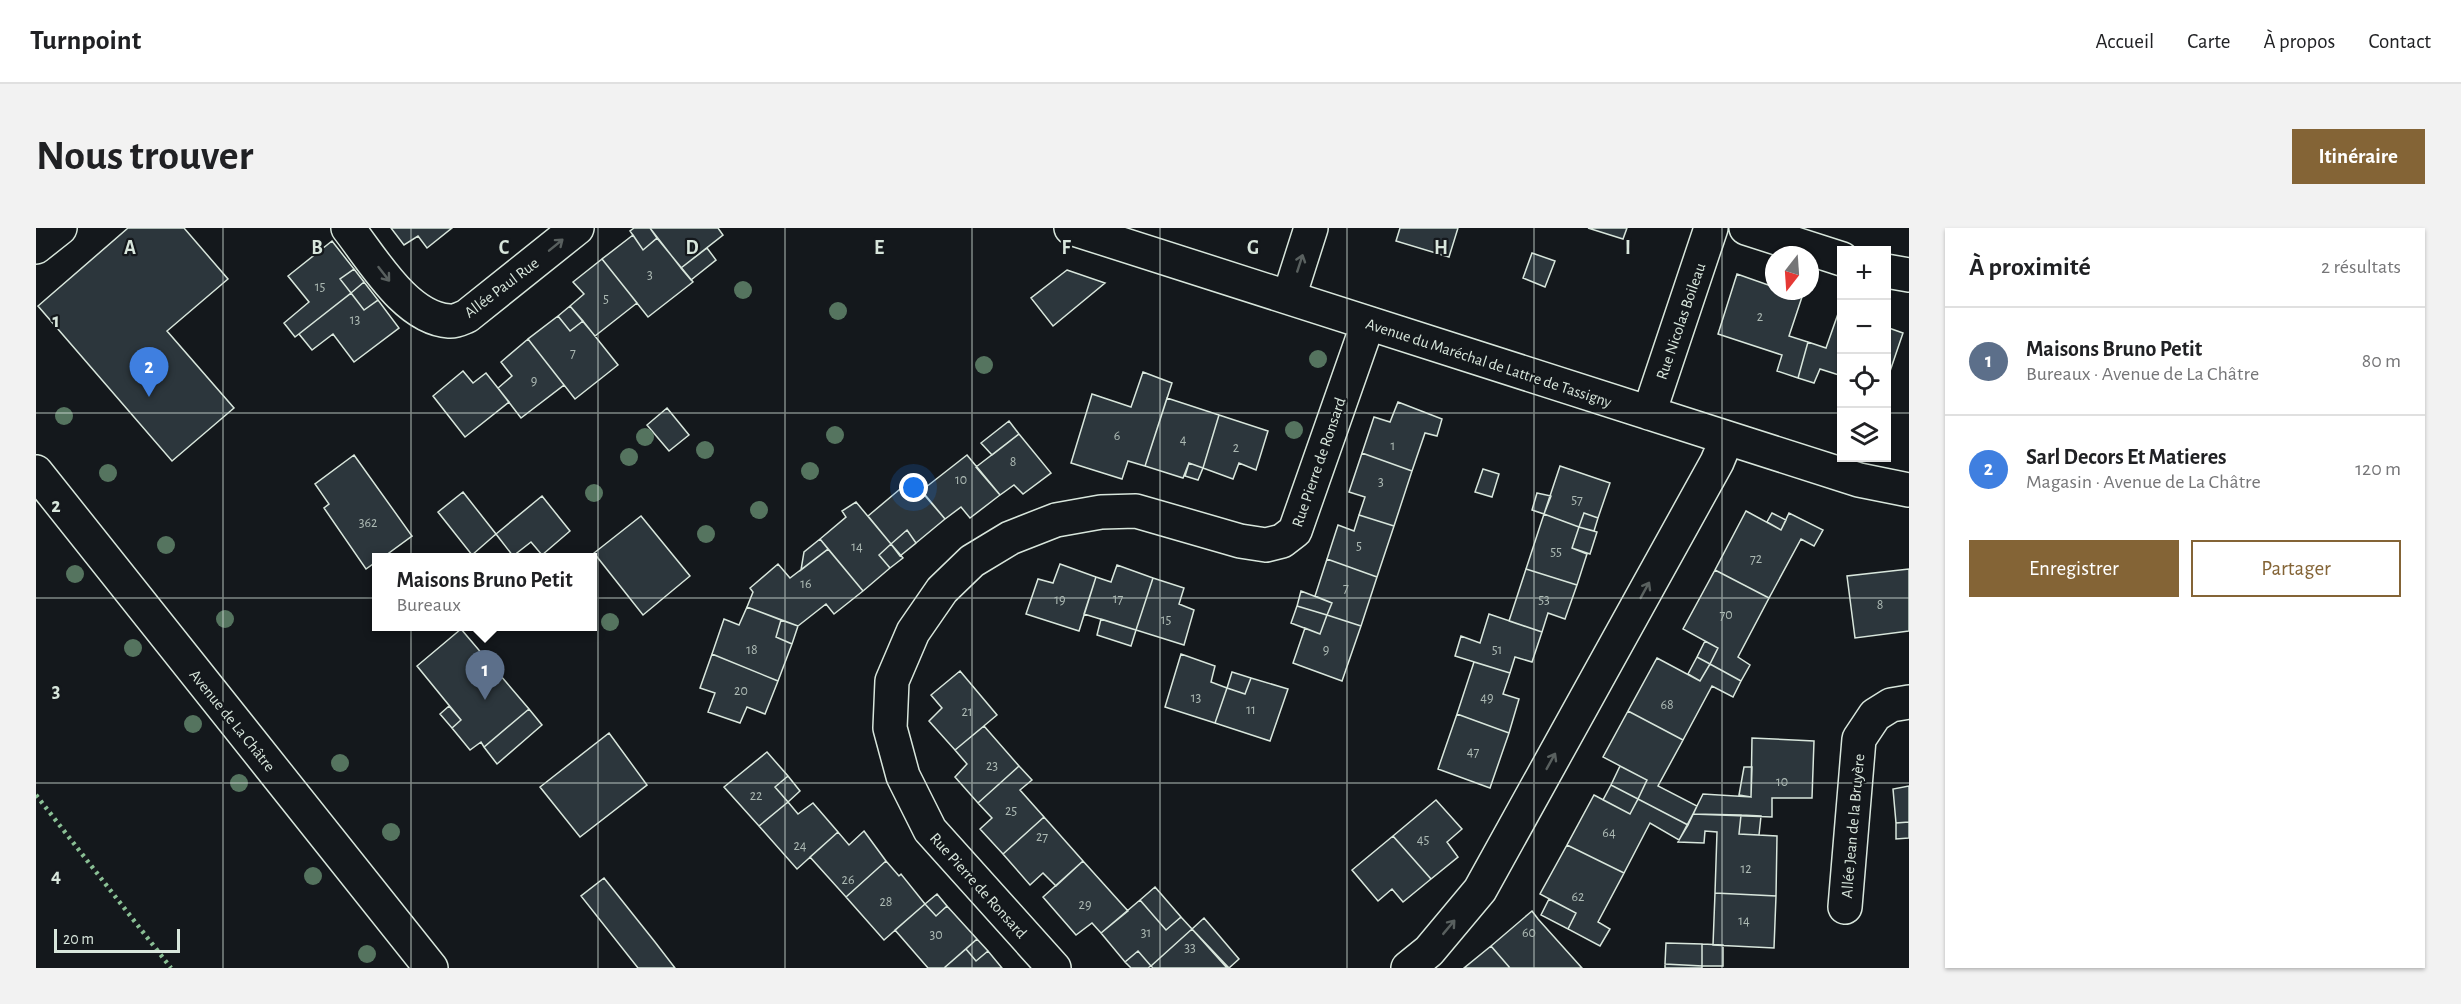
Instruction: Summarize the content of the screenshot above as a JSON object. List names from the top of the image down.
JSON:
{
  "streets": {
    "street": [
      "Allée Paul Rue",
      "Rue Nicolas Boileau",
      "Avenue du Maréchal de Lattre de Tassigny",
      "Rue Pierre de Ronsard",
      "Avenue de La Châtre",
      "Allée Jean de la Bruyère"
    ]
  },
  "crossings": [
    ["Rue Nicolas Boileau", "Avenue du Maréchal de Lattre de Tassigny"],
    ["Avenue du Maréchal de Lattre de Tassigny", "Rue Pierre de Ronsard"]
  ],
  "house_numbers": [
    "3",
    "15",
    "5",
    "2",
    "13",
    "7",
    "9",
    "6",
    "4",
    "1",
    "2",
    "8",
    "10",
    "3",
    "57",
    "362",
    "5",
    "14",
    "55",
    "72",
    "16",
    "7",
    "17",
    "19",
    "53",
    "8",
    "70",
    "15",
    "18",
    "9",
    "51",
    "20",
    "13",
    "49",
    "68",
    "11",
    "21",
    "47",
    "23",
    "10",
    "22",
    "25",
    "64",
    "27",
    "45",
    "24",
    "12",
    "26",
    "62",
    "28",
    "29",
    "14",
    "31",
    "60",
    "30",
    "33"
  ],
  "scale_bar": "20 m",
  "north": "bottom",
  "page": {
    "header": "Turnpoint",
    "nav": [
      "Accueil",
      "Carte",
      "À propos",
      "Contact"
    ],
    "buttons": [
      "Itinéraire",
      ["Enregistrer", "Partager"]
    ],
    "title": "Nous trouver",
    "heading": ["À proximité", "2 résultats"],
    "map_buttons": ["+", "−"],
    "list": [
      {
        "mark": "1",
        "name": "Maisons Bruno Petit",
        "note": "Bureaux · Avenue de La Châtre",
        "value": "80 m"
      },
      {
        "mark": "2",
        "name": "Sarl Decors Et Matieres",
        "note": "Magasin · Avenue de La Châtre",
        "value": "120 m"
      }
    ],
    "pins": ["2", "1"],
    "popup": ["Maisons Bruno Petit", "Bureaux"],
    "scale": "20 m"
  },
  "grid": {
    "columns": [
      "A",
      "B",
      "C",
      "D",
      "E",
      "F",
      "G",
      "H",
      "I"
    ],
    "rows": [
      "1",
      "2",
      "3",
      "4"
    ]
  }
}
